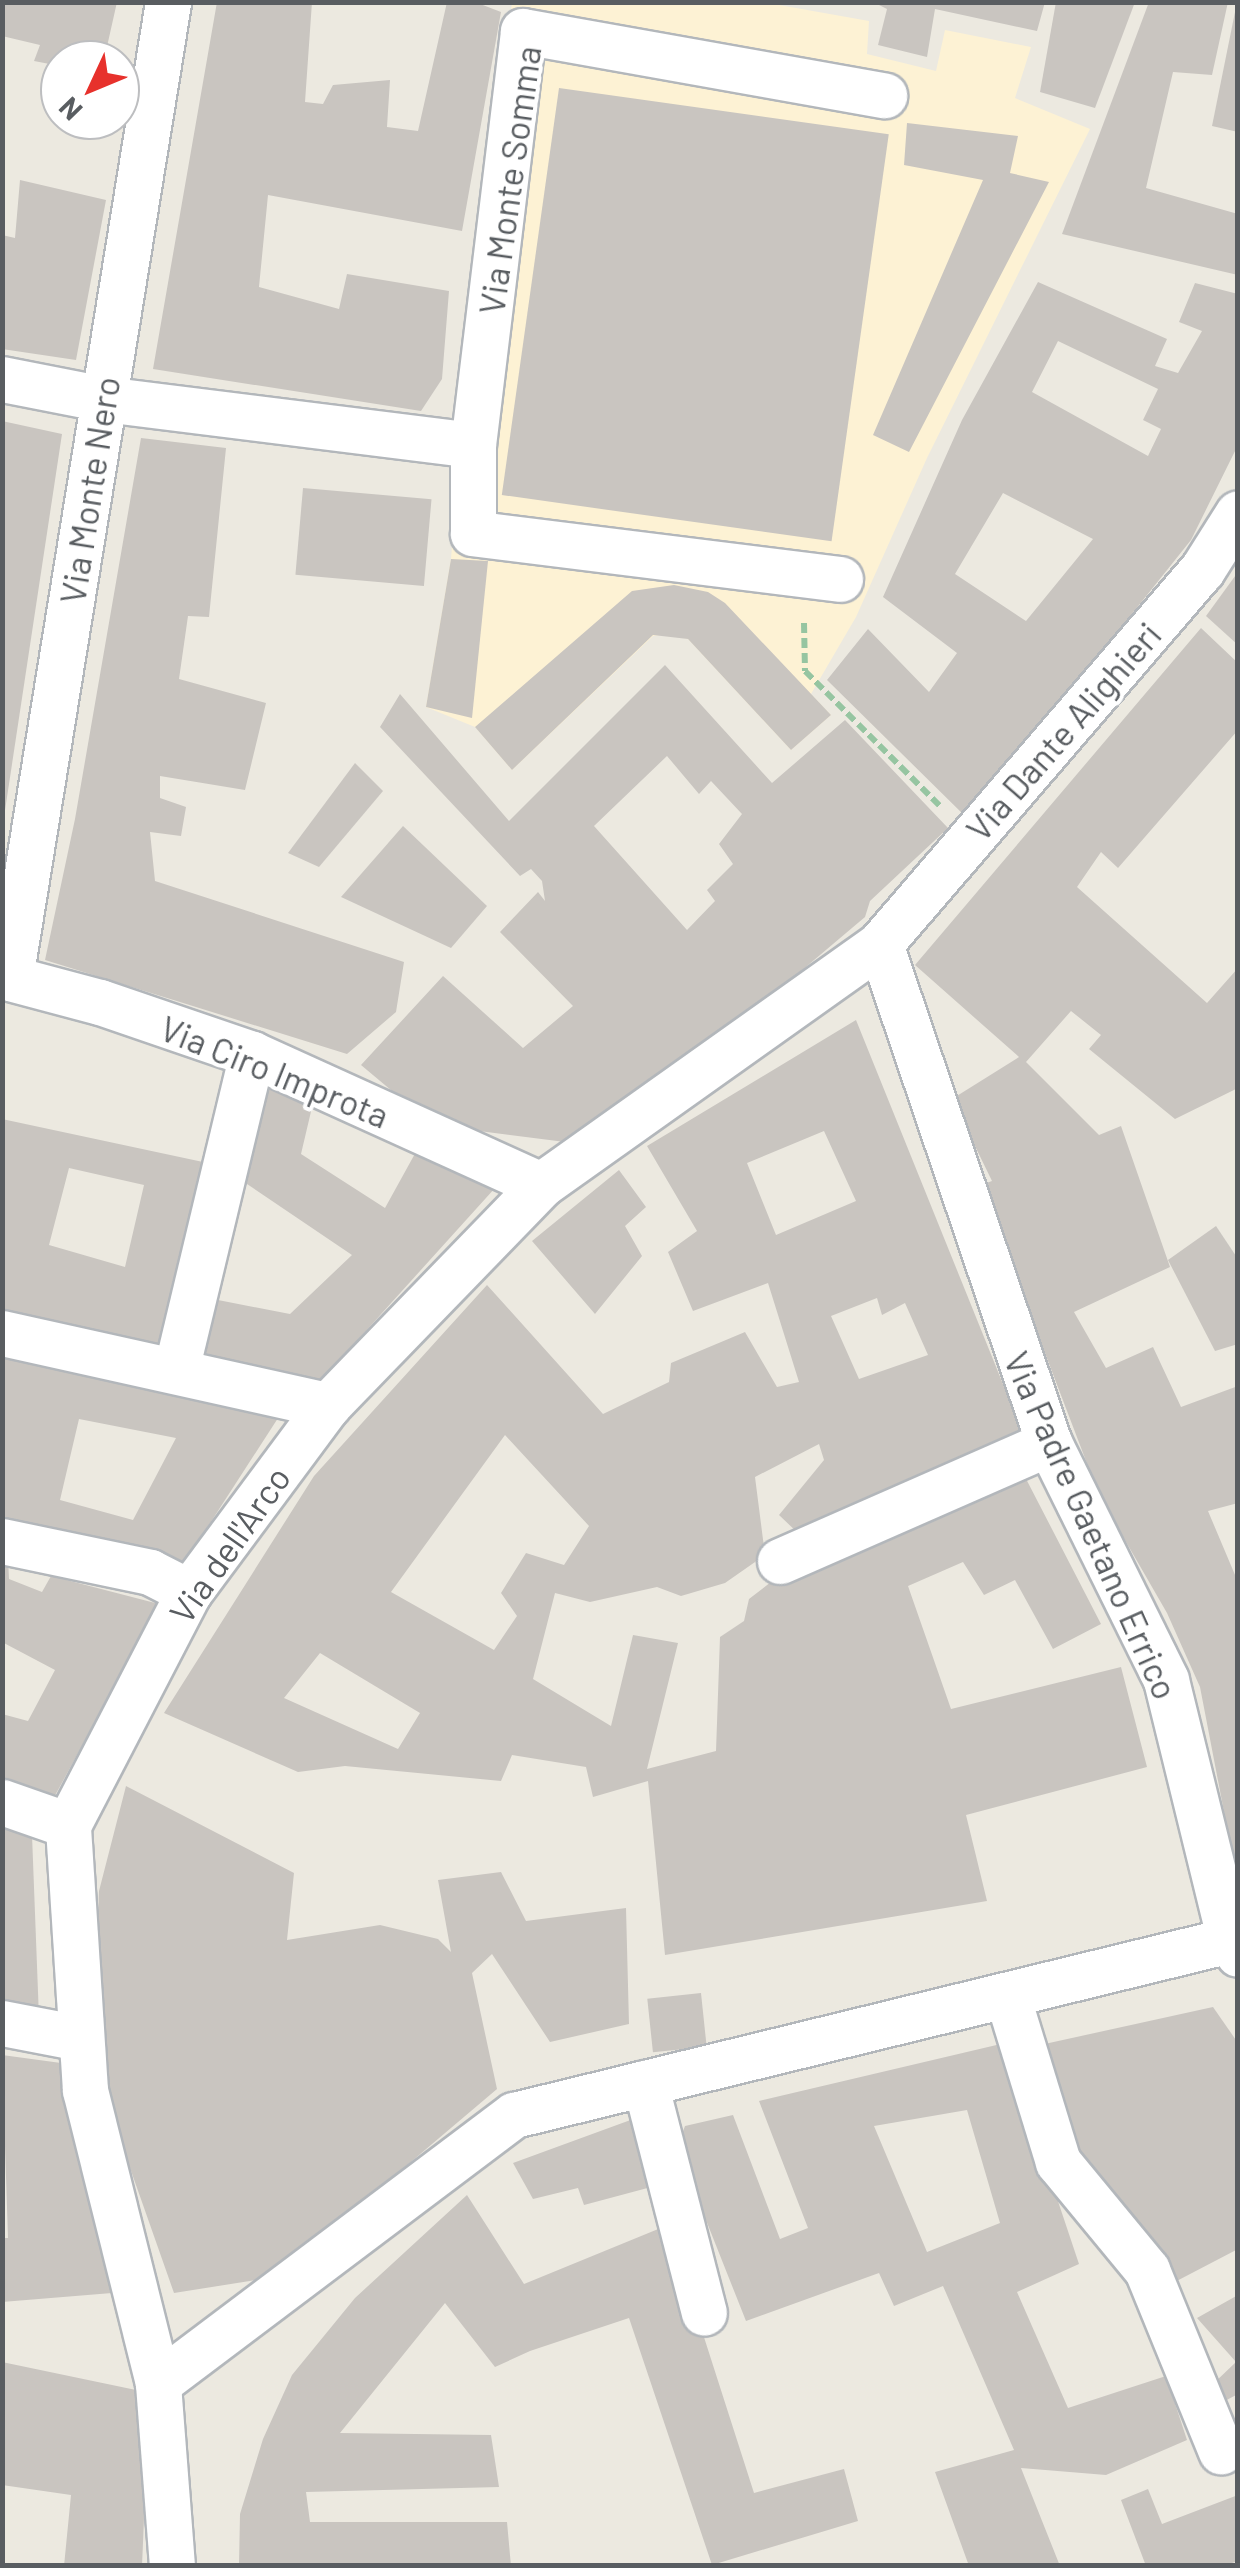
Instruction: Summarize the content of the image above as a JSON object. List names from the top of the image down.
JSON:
{
  "streets": {
    "street": [
      "Via Monte Somma",
      "Via Monte Nero",
      "Via Dante Alighieri",
      "Via Ciro Improta",
      "Via Padre Gaetano Errico",
      "Via dell'Arco"
    ]
  },
  "crossings": [
    ["Via Monte Nero", "Via Ciro Improta"],
    ["Via Dante Alighieri", "Via Padre Gaetano Errico"],
    ["Via Dante Alighieri", "Via dell'Arco"],
    ["Via Ciro Improta", "Via dell'Arco"],
    ["Via Padre Gaetano Errico", "Via dell'Arco"]
  ],
  "north": "bottom left"
}
